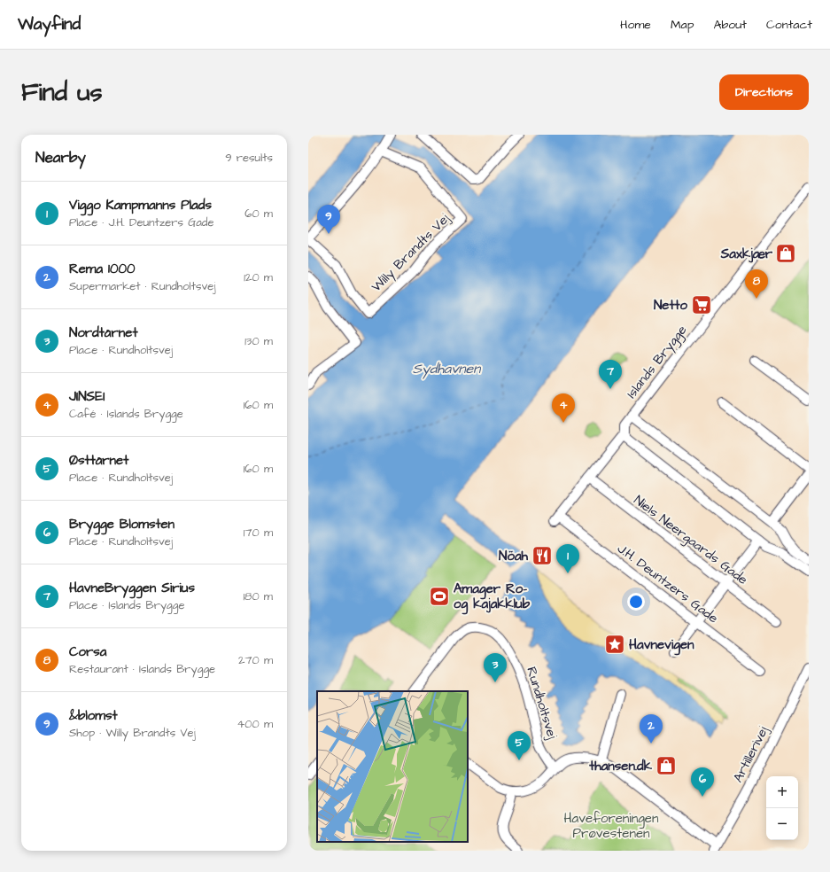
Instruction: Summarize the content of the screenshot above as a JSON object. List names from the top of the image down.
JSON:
{
  "streets": {
    "street": [
      "Willy Brandts Vej",
      "Islands Brygge",
      "Niels Neergaards Gade",
      "J.H. Deuntzers Gade",
      "Rundholtsvej",
      "Artillerivej"
    ]
  },
  "crossings": [
    ["Islands Brygge", "Niels Neergaards Gade"],
    ["Islands Brygge", "J.H. Deuntzers Gade"]
  ],
  "water": ["Sydhavnen"],
  "parks": ["Haveforeningen Prøvestenen"],
  "places": {
    "shop": ["Saxkjær", "thansen.dk"],
    "supermarket": ["Netto"],
    "restaurant": ["Nöah"],
    "sports": ["Amager Ro- og kajakklub"],
    "place": ["Havnevigen"]
  },
  "page": {
    "header": "Wayfind",
    "nav": [
      "Home",
      "Map",
      "About",
      "Contact"
    ],
    "buttons": "Directions",
    "title": "Find us",
    "heading": ["Nearby", "9 results"],
    "list": [
      {
        "mark": "1",
        "name": "Viggo Kampmanns Plads",
        "note": "Place · J.H. Deuntzers Gade",
        "value": "60 m"
      },
      {
        "mark": "2",
        "name": "Rema 1000",
        "note": "Supermarket · Rundholtsvej",
        "value": "120 m"
      },
      {
        "mark": "3",
        "name": "Nordtårnet",
        "note": "Place · Rundholtsvej",
        "value": "130 m"
      },
      {
        "mark": "4",
        "name": "JINSEI",
        "note": "Café · Islands Brygge",
        "value": "160 m"
      },
      {
        "mark": "5",
        "name": "Østtårnet",
        "note": "Place · Rundholtsvej",
        "value": "160 m"
      },
      {
        "mark": "6",
        "name": "Brygge Blomsten",
        "note": "Place · Rundholtsvej",
        "value": "170 m"
      },
      {
        "mark": "7",
        "name": "HavneBryggen Sirius",
        "note": "Place · Islands Brygge",
        "value": "180 m"
      },
      {
        "mark": "8",
        "name": "Corsa",
        "note": "Restaurant · Islands Brygge",
        "value": "270 m"
      },
      {
        "mark": "9",
        "name": "&blomst",
        "note": "Shop · Willy Brandts Vej",
        "value": "400 m"
      }
    ],
    "pins": [
      "9",
      "8",
      "7",
      "4",
      "1",
      "3",
      "2",
      "5",
      "6"
    ],
    "map_buttons": ["+", "−"]
  }
}
